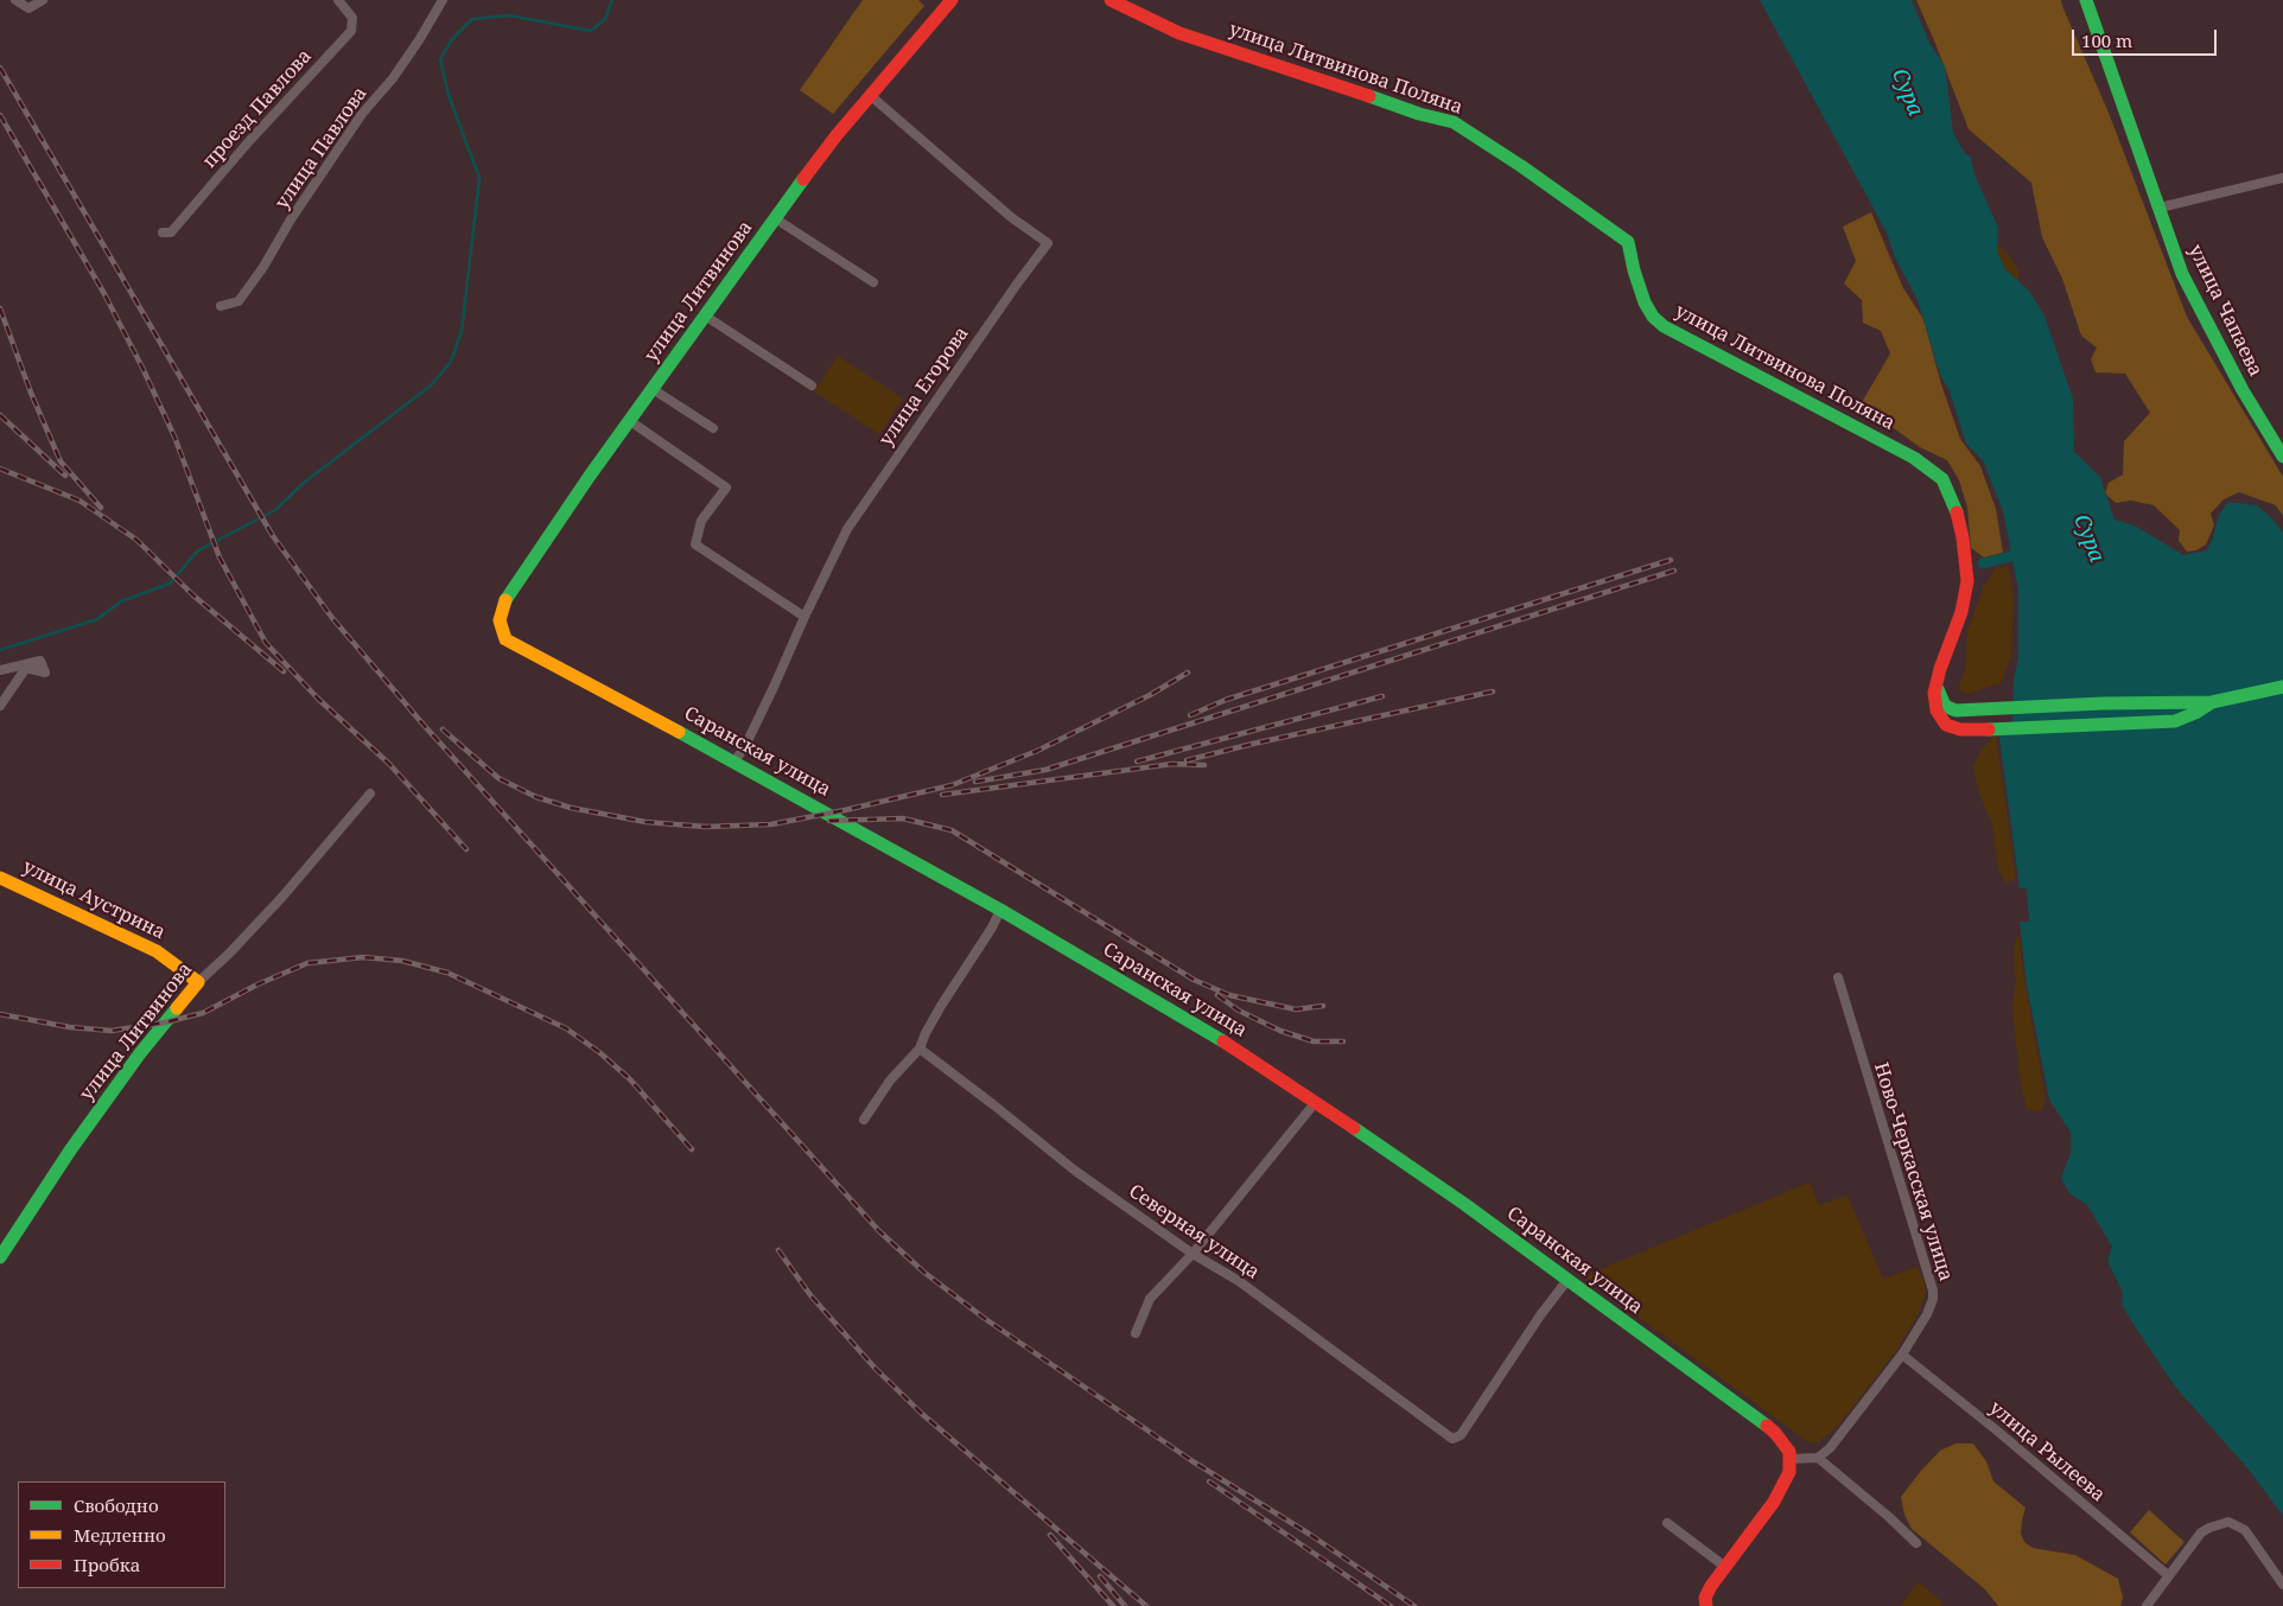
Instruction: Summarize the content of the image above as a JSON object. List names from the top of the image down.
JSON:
{
  "streets": {
    "main road": [
      "улица Литвинова Поляна",
      "улица Литвинова",
      "улица Чапаева",
      "Саранская улица",
      "улица Аустрина"
    ],
    "street": [
      "проезд Павлова",
      "улица Павлова",
      "улица Егорова",
      "Ново-Черкасская улица",
      "Северная улица",
      "улица Рылеева"
    ]
  },
  "crossings": [
    ["улица Литвинова", "улица Егорова"],
    ["улица Литвинова", "Саранская улица"],
    ["улица Литвинова", "улица Аустрина"],
    ["улица Егорова", "Саранская улица"],
    ["Саранская улица", "Северная улица"],
    ["Ново-Черкасская улица", "улица Рылеева"]
  ],
  "water": ["Сура"],
  "legend": ["Свободно", "Медленно", "Пробка"],
  "scale_bar": "100 m"
}
